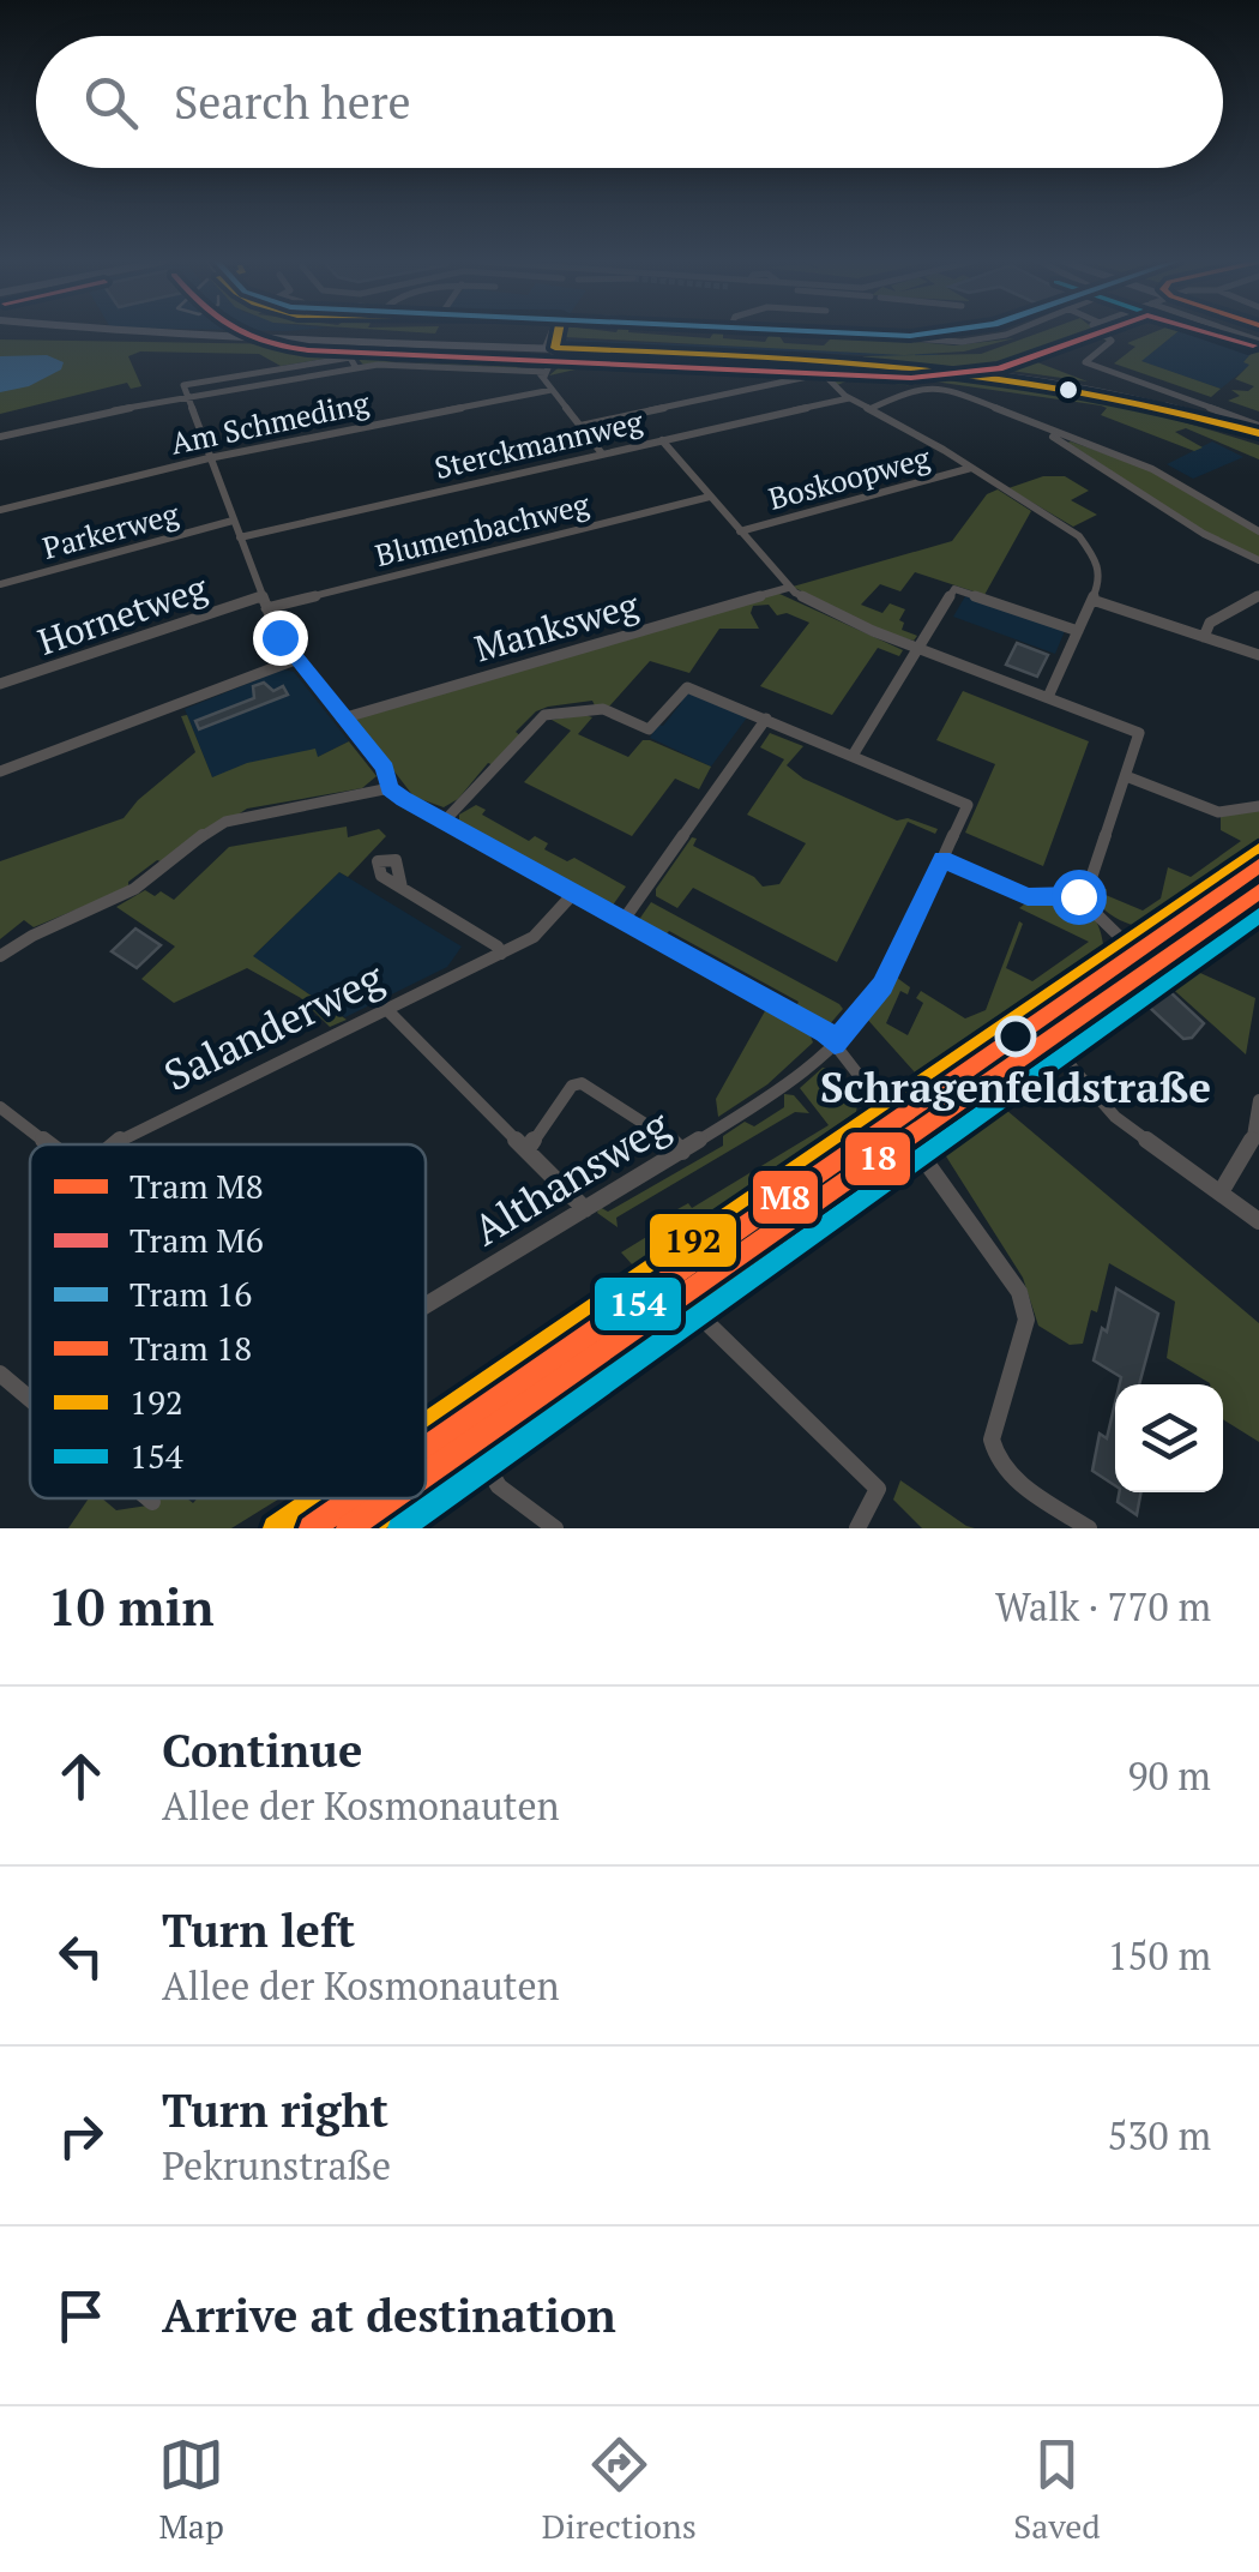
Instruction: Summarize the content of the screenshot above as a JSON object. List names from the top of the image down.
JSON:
{
  "streets": {
    "street": [
      "Am Schmeding",
      "Sterckmannweg",
      "Boskoopweg",
      "Blumenbachweg",
      "Parkerweg",
      "Hornetweg",
      "Manksweg",
      "Salanderweg",
      "Althansweg"
    ]
  },
  "places": ["Schragenfeldstraße"],
  "lines": [
    "tram line M6",
    "tram line 16",
    "transit line 192",
    "transit line 154",
    "tram line M8",
    "tram line 18"
  ],
  "legend": [
    "Tram M8",
    "Tram M6",
    "Tram 16",
    "Tram 18",
    "192",
    "154"
  ],
  "page": {
    "search": "Search here",
    "heading": ["10 min", "Walk · 770 m"],
    "list": [
      ["Continue", "Allee der Kosmonauten", "90 m"],
      ["Turn left", "Allee der Kosmonauten", "150 m"],
      ["Turn right", "Pekrunstraße", "530 m"],
      "Arrive at destination"
    ],
    "nav": ["Map", "Directions", "Saved"]
  }
}
